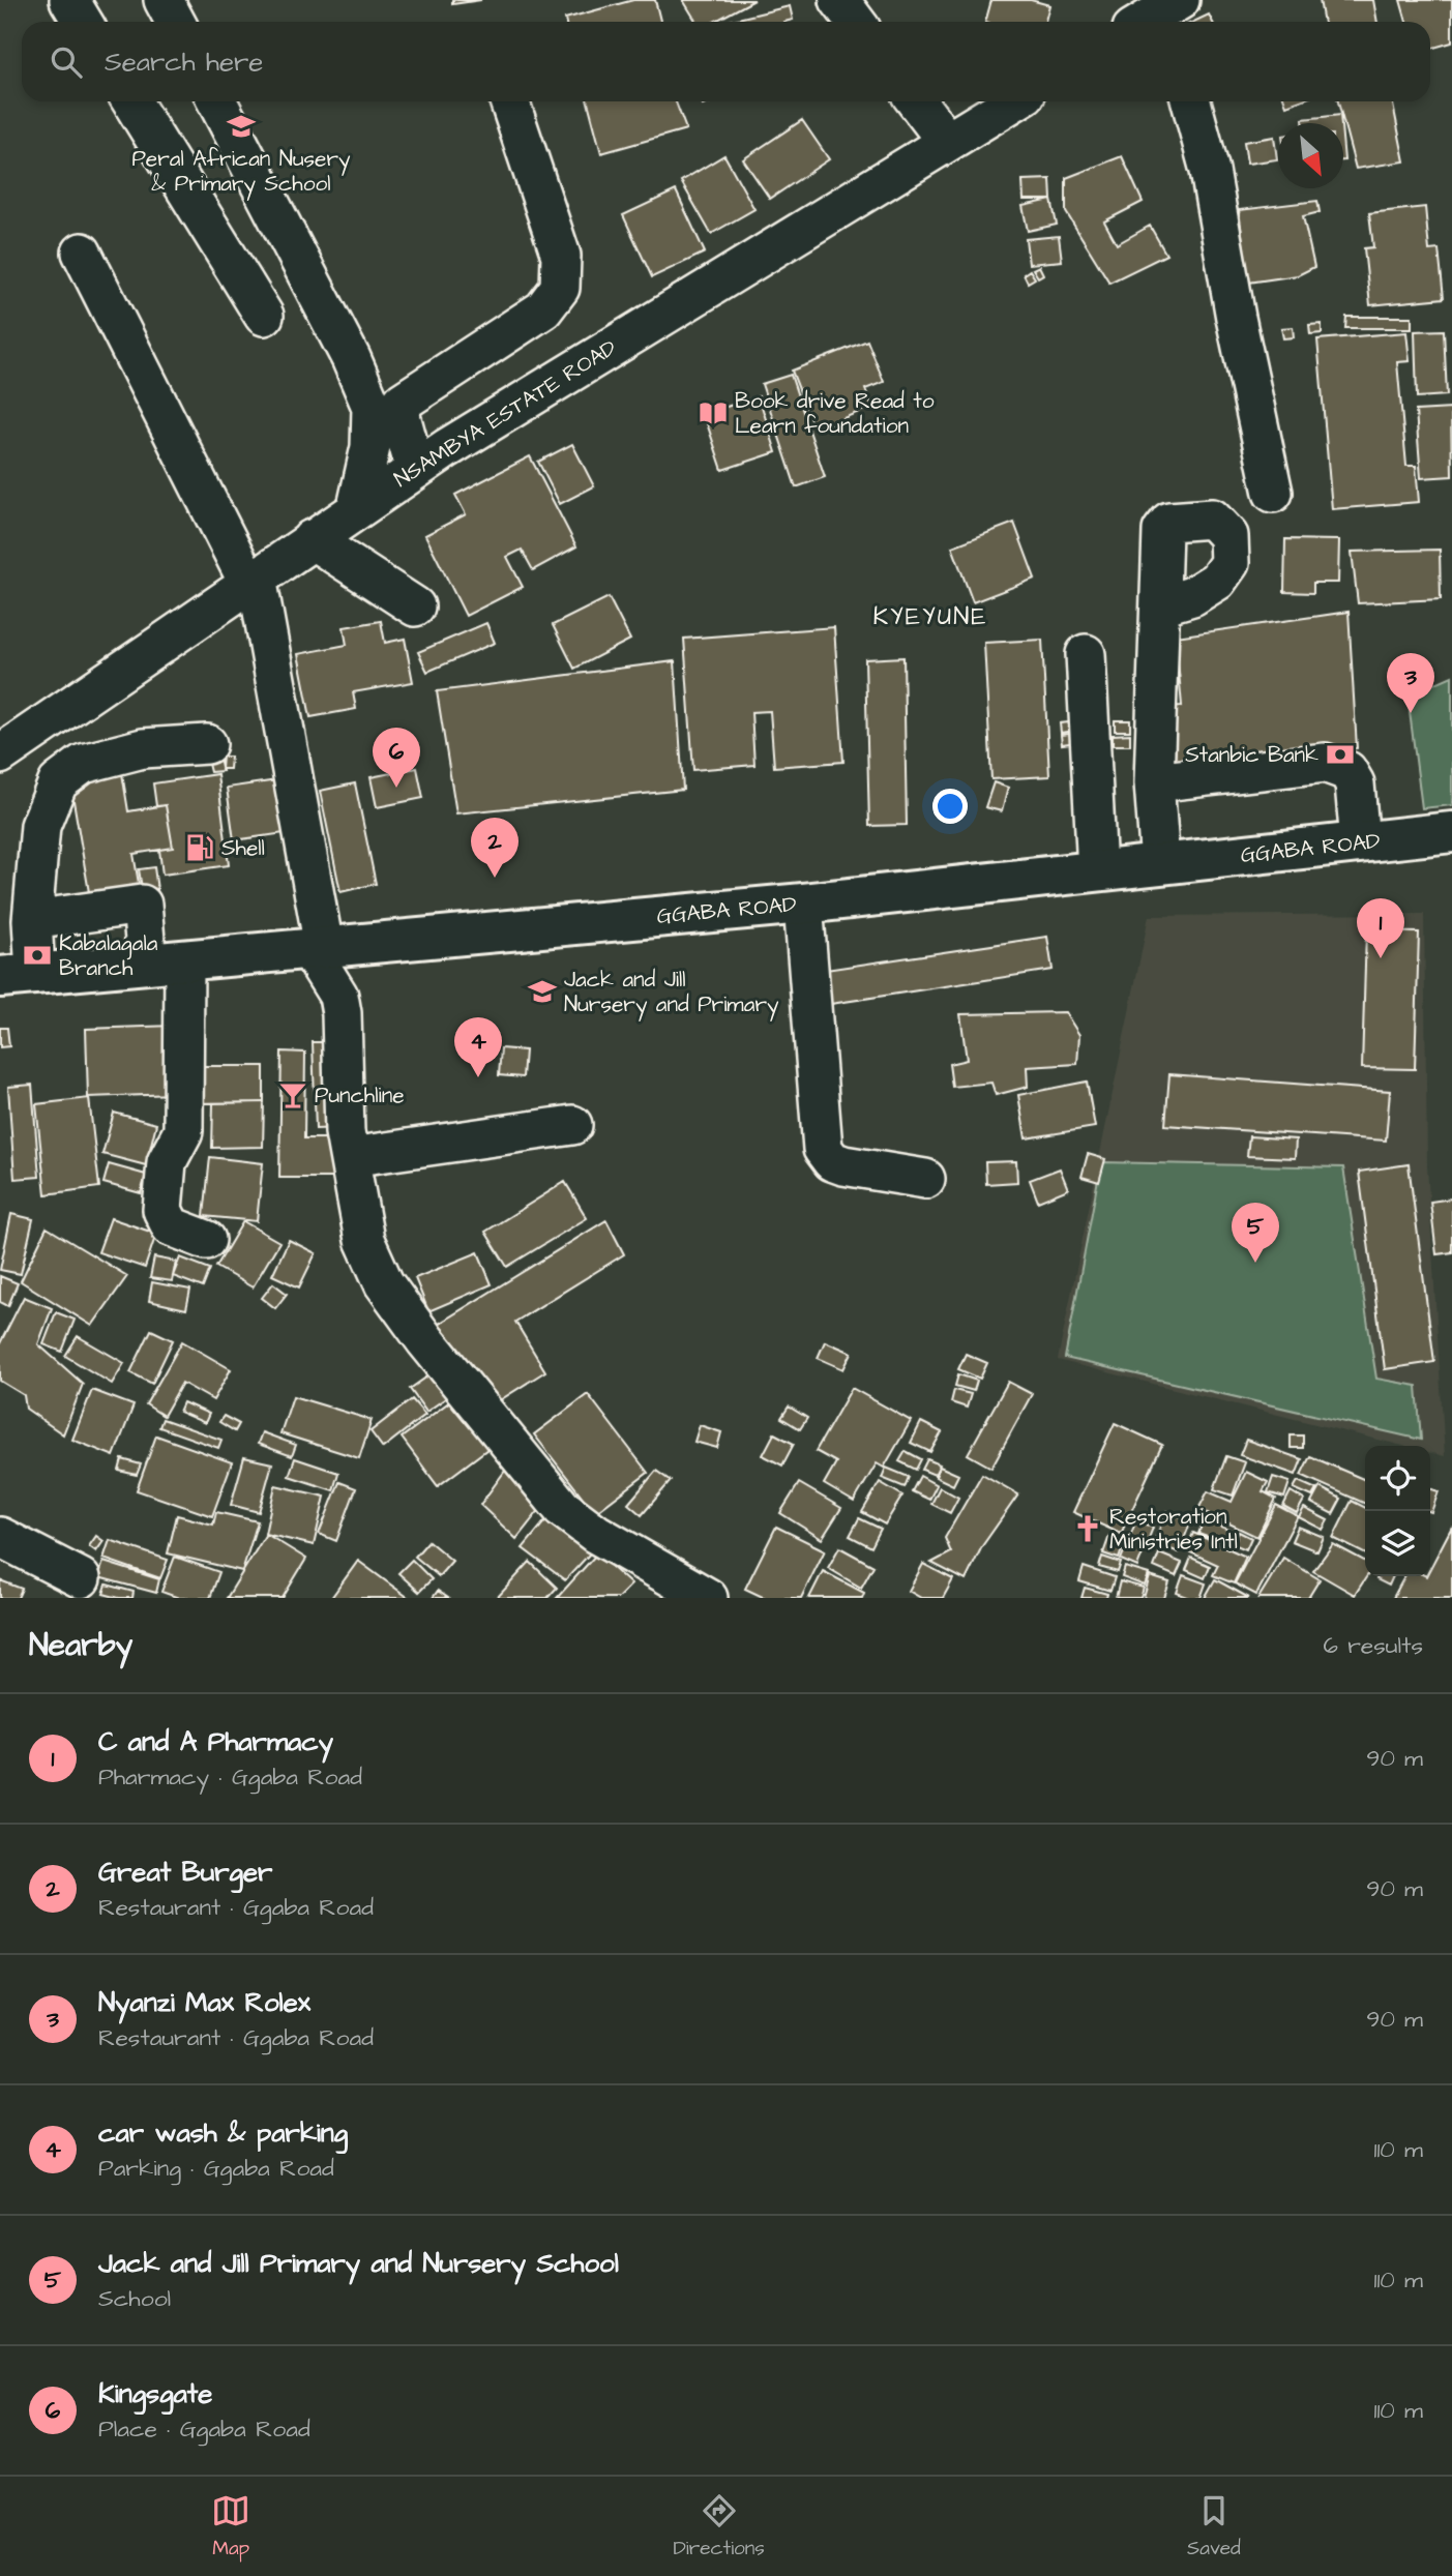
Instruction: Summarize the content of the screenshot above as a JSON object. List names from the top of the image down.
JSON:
{
  "streets": {
    "main road": ["GGABA ROAD"],
    "street": ["NSAMBYA ESTATE ROAD"]
  },
  "districts": ["KYEYUNE"],
  "places": {
    "school or university": ["Peral African Nusery & Primary School", "Jack and Jill Nursery and Primary"],
    "library": ["Book drive Read to Learn foundation"],
    "bank": ["Stanbic Bank", "Kabalagala Branch"],
    "fuel station": ["Shell"],
    "bar": ["Punchline"],
    "church": ["Restoration Ministries Intl"]
  },
  "north": "bottom right",
  "page": {
    "search": "Search here",
    "pins": [
      "3",
      "6",
      "2",
      "1",
      "4",
      "5"
    ],
    "heading": ["Nearby", "6 results"],
    "list": [
      {
        "mark": "1",
        "name": "C and A Pharmacy",
        "note": "Pharmacy · Ggaba Road",
        "value": "90 m"
      },
      {
        "mark": "2",
        "name": "Great Burger",
        "note": "Restaurant · Ggaba Road",
        "value": "90 m"
      },
      {
        "mark": "3",
        "name": "Nyanzi Max Rolex",
        "note": "Restaurant · Ggaba Road",
        "value": "90 m"
      },
      {
        "mark": "4",
        "name": "car wash & parking",
        "note": "Parking · Ggaba Road",
        "value": "110 m"
      },
      {
        "mark": "5",
        "name": "Jack and Jill Primary and Nursery School",
        "note": "School",
        "value": "110 m"
      },
      {
        "mark": "6",
        "name": "Kingsgate",
        "note": "Place · Ggaba Road",
        "value": "110 m"
      }
    ],
    "nav": ["Map", "Directions", "Saved"]
  }
}
